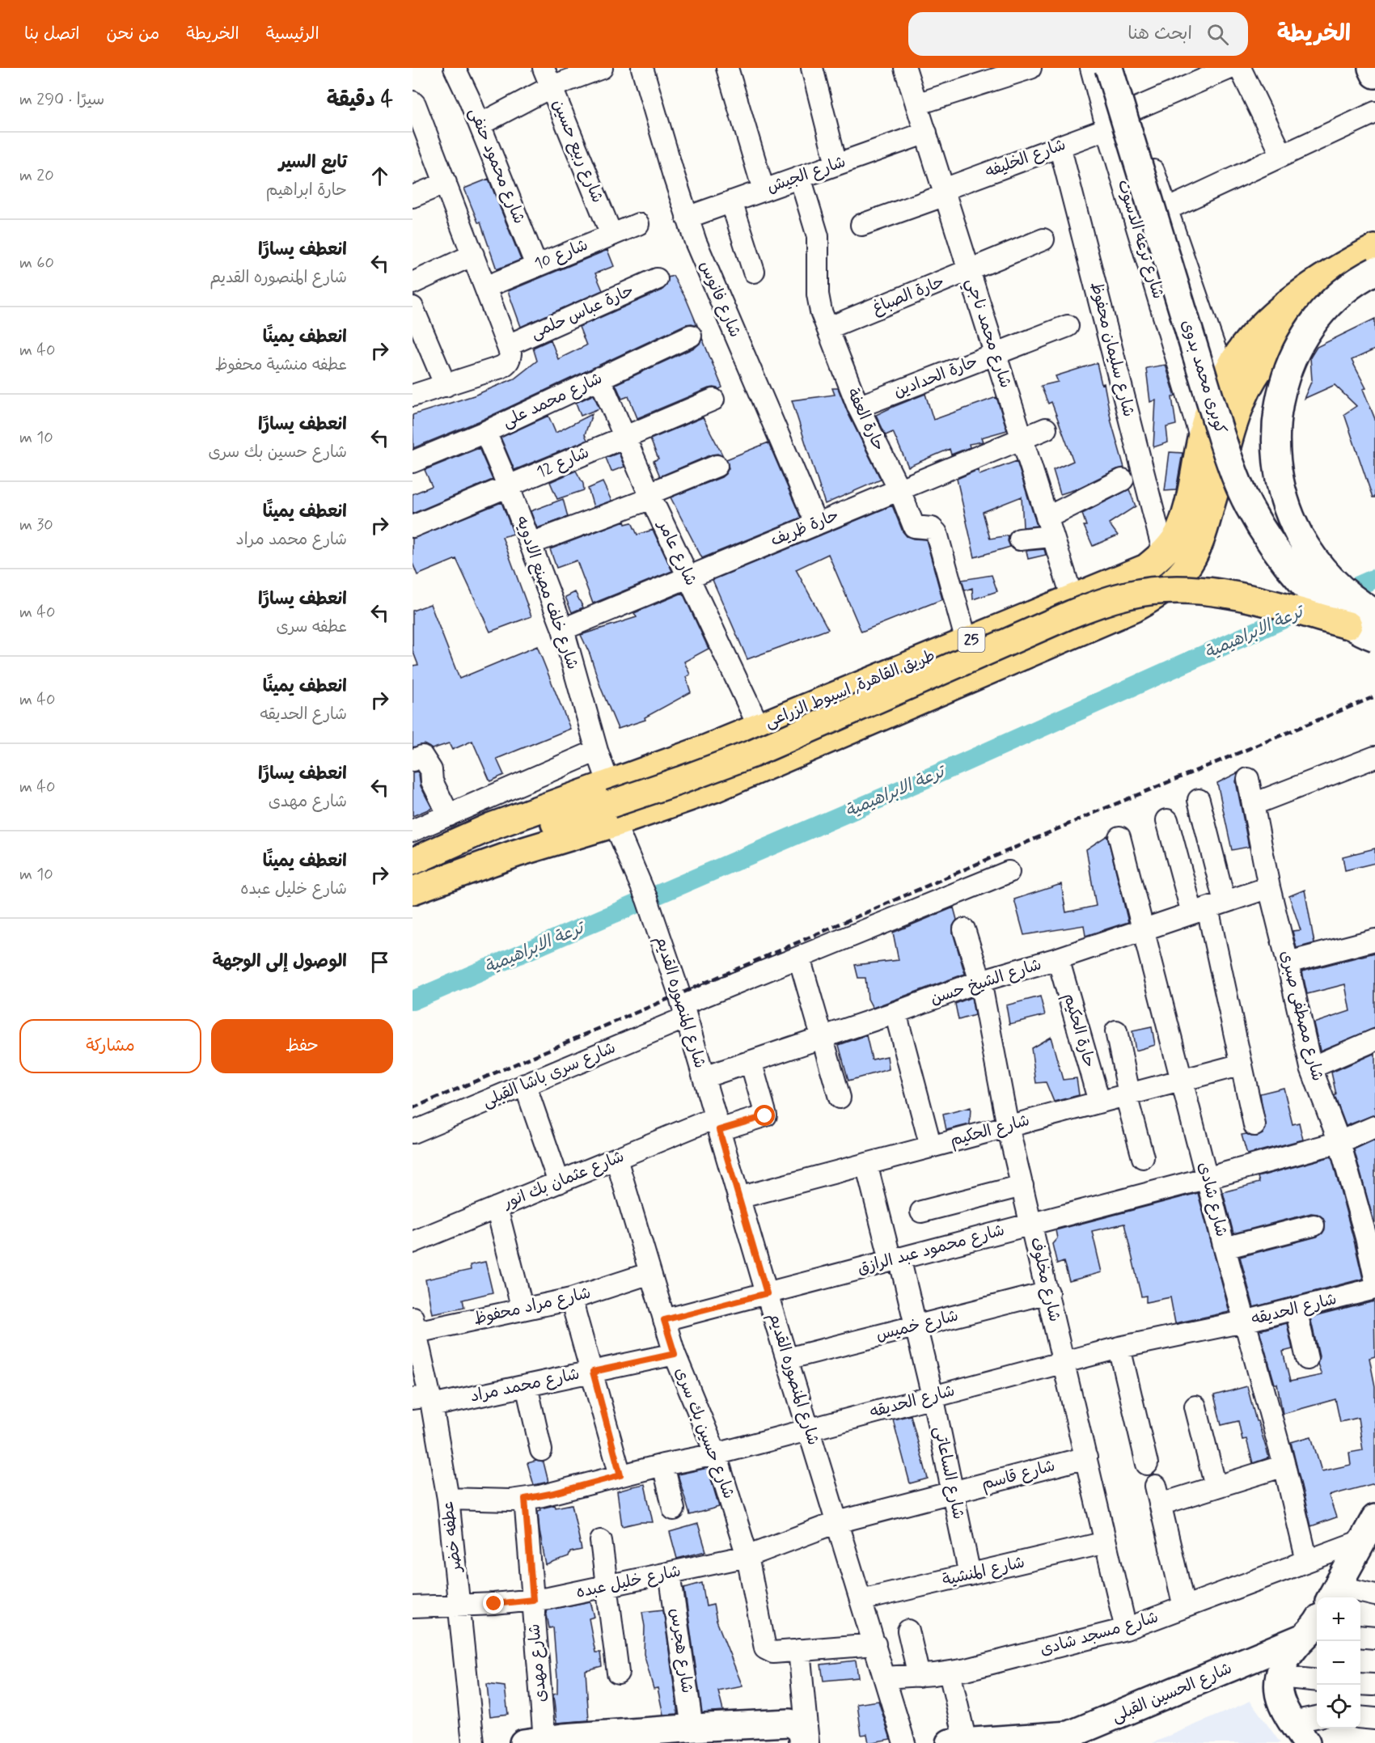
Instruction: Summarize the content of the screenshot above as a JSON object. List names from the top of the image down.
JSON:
{
  "streets": {
    "highway": ["25", "طريق القاهرة, اسيوط الزراعى"],
    "main road": ["كوبرى محمد بدوى", "شارع الحسين القبلى"],
    "street": [
      "شارع ربيع حسين",
      "شارع الخليفه",
      "شارع محمود حنفى",
      "شارع الجيش",
      "شارع ترعه الدسوت",
      "شارع 10",
      "حارة الصباغ",
      "شارع فانوس",
      "حارة عباس حلمى",
      "شارع محمد ناجي",
      "شارع سليمان محفوظ",
      "حارة الحدادين",
      "شارع محمد على",
      "حارة العفة",
      "شارع 12",
      "حارة ظريف",
      "شارع عامر",
      "شارع خلف مصنع الادويه",
      "شارع الشيخ حسن",
      "شارع المنصوره القديم",
      "شارع مصطفى صبرى",
      "حارة الحكيم",
      "شارع سرى باشا القبلى",
      "شارع الحكيم",
      "شارع عثمان بك انور",
      "شارع شادى",
      "شارع محمود عبد الرازق",
      "شارع مخلوف",
      "شارع مراد محفوظ",
      "شارع الحديقه",
      "شارع خميس",
      "شارع محمد مراد",
      "شارع حسين بك سرى",
      "شارع الساعاتى",
      "شارع قاسم",
      "عطفه خضر",
      "شارع المنشية",
      "شارع خليل عبده",
      "شارع مسجد شادى",
      "شارع هجرس",
      "شارع مهدى"
    ]
  },
  "crossings": [
    ["شارع ربيع حسين", "شارع 10"],
    ["شارع الخليفه", "شارع ترعه الدسوت"],
    ["شارع الخليفه", "شارع محمد ناجي"],
    ["شارع الخليفه", "شارع سليمان محفوظ"],
    ["شارع محمود حنفى", "شارع 10"],
    ["شارع الجيش", "شارع فانوس"],
    ["شارع الجيش", "شارع محمد ناجي"],
    ["شارع الجيش", "حارة العفة"],
    ["شارع ترعه الدسوت", "طريق القاهرة, اسيوط الزراعى"],
    ["حارة الصباغ", "شارع محمد ناجي"],
    ["حارة الصباغ", "حارة العفة"],
    ["شارع فانوس", "حارة ظريف"],
    ["شارع محمد ناجي", "حارة الحدادين"],
    ["شارع محمد ناجي", "حارة ظريف"],
    ["شارع محمد ناجي", "طريق القاهرة, اسيوط الزراعى"],
    ["شارع سليمان محفوظ", "طريق القاهرة, اسيوط الزراعى"],
    ["حارة الحدادين", "حارة العفة"],
    ["شارع محمد على", "شارع عامر"],
    ["شارع محمد على", "شارع خلف مصنع الادويه"],
    ["حارة العفة", "حارة ظريف"],
    ["حارة العفة", "طريق القاهرة, اسيوط الزراعى"],
    ["شارع 12", "شارع عامر"],
    ["شارع 12", "شارع خلف مصنع الادويه"],
    ["حارة ظريف", "شارع عامر"],
    ["حارة ظريف", "شارع خلف مصنع الادويه"],
    ["شارع عامر", "طريق القاهرة, اسيوط الزراعى"],
    ["شارع خلف مصنع الادويه", "طريق القاهرة, اسيوط الزراعى"],
    ["شارع خلف مصنع الادويه", "شارع المنصوره القديم"],
    ["طريق القاهرة, اسيوط الزراعى", "شارع المنصوره القديم"],
    ["شارع الشيخ حسن", "شارع المنصوره القديم"],
    ["شارع الشيخ حسن", "شارع مصطفى صبرى"],
    ["شارع الشيخ حسن", "حارة الحكيم"],
    ["شارع الشيخ حسن", "شارع عثمان بك انور"],
    ["شارع الشيخ حسن", "شارع شادى"],
    ["شارع الشيخ حسن", "شارع مخلوف"],
    ["شارع المنصوره القديم", "شارع سرى باشا القبلى"],
    ["شارع المنصوره القديم", "شارع الحكيم"],
    ["شارع المنصوره القديم", "شارع عثمان بك انور"],
    ["شارع المنصوره القديم", "شارع محمود عبد الرازق"],
    ["شارع المنصوره القديم", "شارع الحديقه"],
    ["شارع المنصوره القديم", "شارع خميس"],
    ["شارع المنصوره القديم", "شارع قاسم"],
    ["شارع المنصوره القديم", "شارع المنشية"],
    ["شارع المنصوره القديم", "شارع خليل عبده"],
    ["شارع المنصوره القديم", "شارع مسجد شادى"],
    ["شارع مصطفى صبرى", "شارع محمود عبد الرازق"],
    ["حارة الحكيم", "شارع الحكيم"],
    ["شارع الحكيم", "شارع شادى"],
    ["شارع الحكيم", "شارع مخلوف"],
    ["شارع الحكيم", "شارع الساعاتى"],
    ["شارع عثمان بك انور", "شارع حسين بك سرى"],
    ["شارع شادى", "شارع محمود عبد الرازق"],
    ["شارع شادى", "شارع الحديقه"],
    ["شارع شادى", "شارع مسجد شادى"],
    ["شارع محمود عبد الرازق", "شارع مخلوف"],
    ["شارع محمود عبد الرازق", "شارع حسين بك سرى"],
    ["شارع محمود عبد الرازق", "شارع الساعاتى"],
    ["شارع مخلوف", "شارع الحديقه"],
    ["شارع مخلوف", "شارع خميس"],
    ["شارع مخلوف", "شارع قاسم"],
    ["شارع مخلوف", "شارع المنشية"],
    ["شارع مخلوف", "شارع مسجد شادى"],
    ["شارع مراد محفوظ", "شارع حسين بك سرى"],
    ["شارع مراد محفوظ", "عطفه خضر"],
    ["شارع الحديقه", "شارع حسين بك سرى"],
    ["شارع الحديقه", "شارع الساعاتى"],
    ["شارع الحديقه", "عطفه خضر"],
    ["شارع الحديقه", "شارع مهدى"],
    ["شارع خميس", "شارع الساعاتى"],
    ["شارع محمد مراد", "شارع حسين بك سرى"],
    ["شارع محمد مراد", "عطفه خضر"],
    ["شارع حسين بك سرى", "شارع خليل عبده"],
    ["شارع الساعاتى", "شارع قاسم"],
    ["شارع الساعاتى", "شارع المنشية"],
    ["شارع قاسم", "شارع خليل عبده"],
    ["عطفه خضر", "شارع خليل عبده"],
    ["شارع خليل عبده", "شارع هجرس"],
    ["شارع خليل عبده", "شارع مهدى"]
  ],
  "water": ["ترعة الابراهيمية"],
  "page": {
    "header": "الخريطة",
    "search": "ابحث هنا",
    "nav": [
      "الرئيسية",
      "الخريطة",
      "من نحن",
      "اتصل بنا"
    ],
    "heading": ["4 دقيقة", "سيرًا · 290 m"],
    "list": [
      ["تابع السير", "حارة ابراهيم", "20 m"],
      ["انعطف يسارًا", "شارع المنصوره القديم", "60 m"],
      ["انعطف يمينًا", "عطفه منشية محفوظ", "40 m"],
      ["انعطف يسارًا", "شارع حسين بك سرى", "10 m"],
      ["انعطف يمينًا", "شارع محمد مراد", "30 m"],
      ["انعطف يسارًا", "عطفه سرى", "40 m"],
      ["انعطف يمينًا", "شارع الحديقه", "40 m"],
      ["انعطف يسارًا", "شارع مهدى", "40 m"],
      ["انعطف يمينًا", "شارع خليل عبده", "10 m"],
      "الوصول إلى الوجهة"
    ],
    "buttons": ["حفظ", "مشاركة"],
    "map_buttons": ["+", "−"]
  }
}
